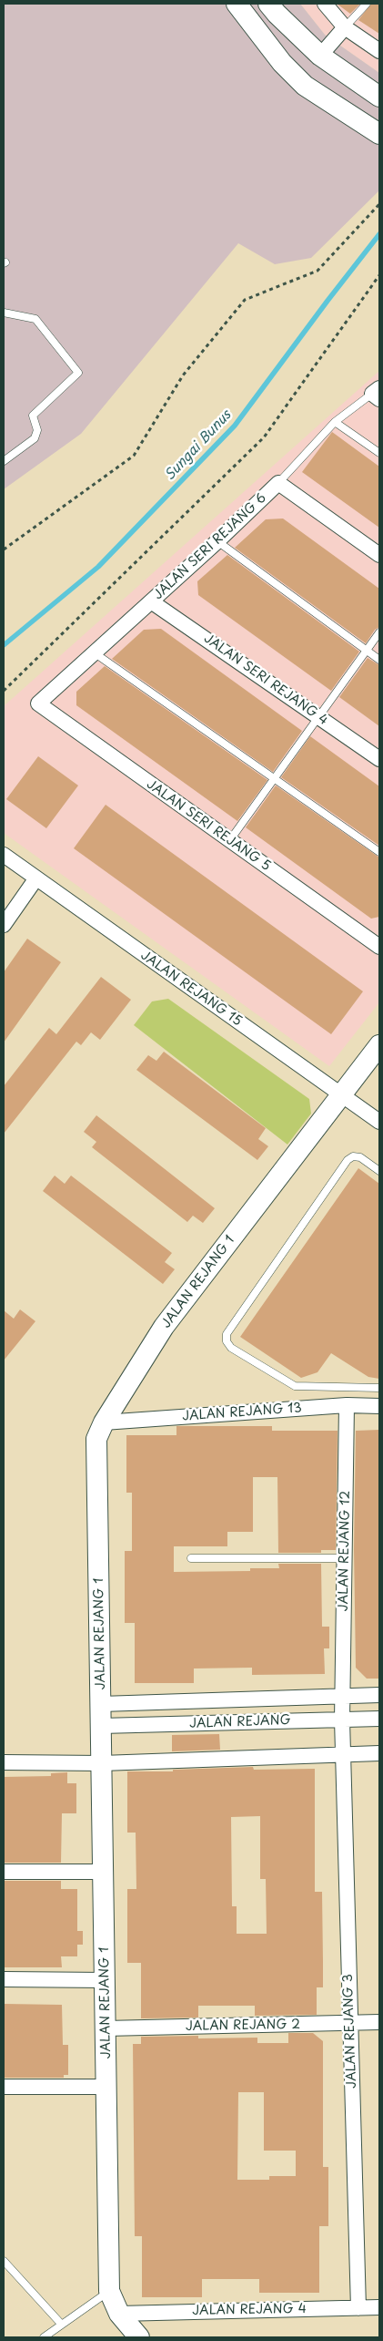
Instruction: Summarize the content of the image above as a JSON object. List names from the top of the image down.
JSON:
{
  "streets": {
    "street": [
      "JALAN SERI REJANG 6",
      "JALAN SERI REJANG 4",
      "JALAN SERI REJANG 5",
      "JALAN REJANG 15",
      "JALAN REJANG 1",
      "JALAN REJANG 13",
      "JALAN REJANG 12",
      "JALAN REJANG",
      "JALAN REJANG 2",
      "JALAN REJANG 3",
      "JALAN REJANG 4"
    ]
  },
  "crossings": [
    ["JALAN SERI REJANG 6", "JALAN SERI REJANG 4"],
    ["JALAN SERI REJANG 6", "JALAN SERI REJANG 5"],
    ["JALAN REJANG 15", "JALAN REJANG 1"],
    ["JALAN REJANG 1", "JALAN REJANG 13"],
    ["JALAN REJANG 1", "JALAN REJANG"],
    ["JALAN REJANG 1", "JALAN REJANG 2"],
    ["JALAN REJANG 1", "JALAN REJANG 4"],
    ["JALAN REJANG 13", "JALAN REJANG 12"],
    ["JALAN REJANG 12", "JALAN REJANG"],
    ["JALAN REJANG 12", "JALAN REJANG 3"],
    ["JALAN REJANG", "JALAN REJANG 3"],
    ["JALAN REJANG 2", "JALAN REJANG 3"],
    ["JALAN REJANG 3", "JALAN REJANG 4"]
  ],
  "water": ["Sungai Bunus"]
}
